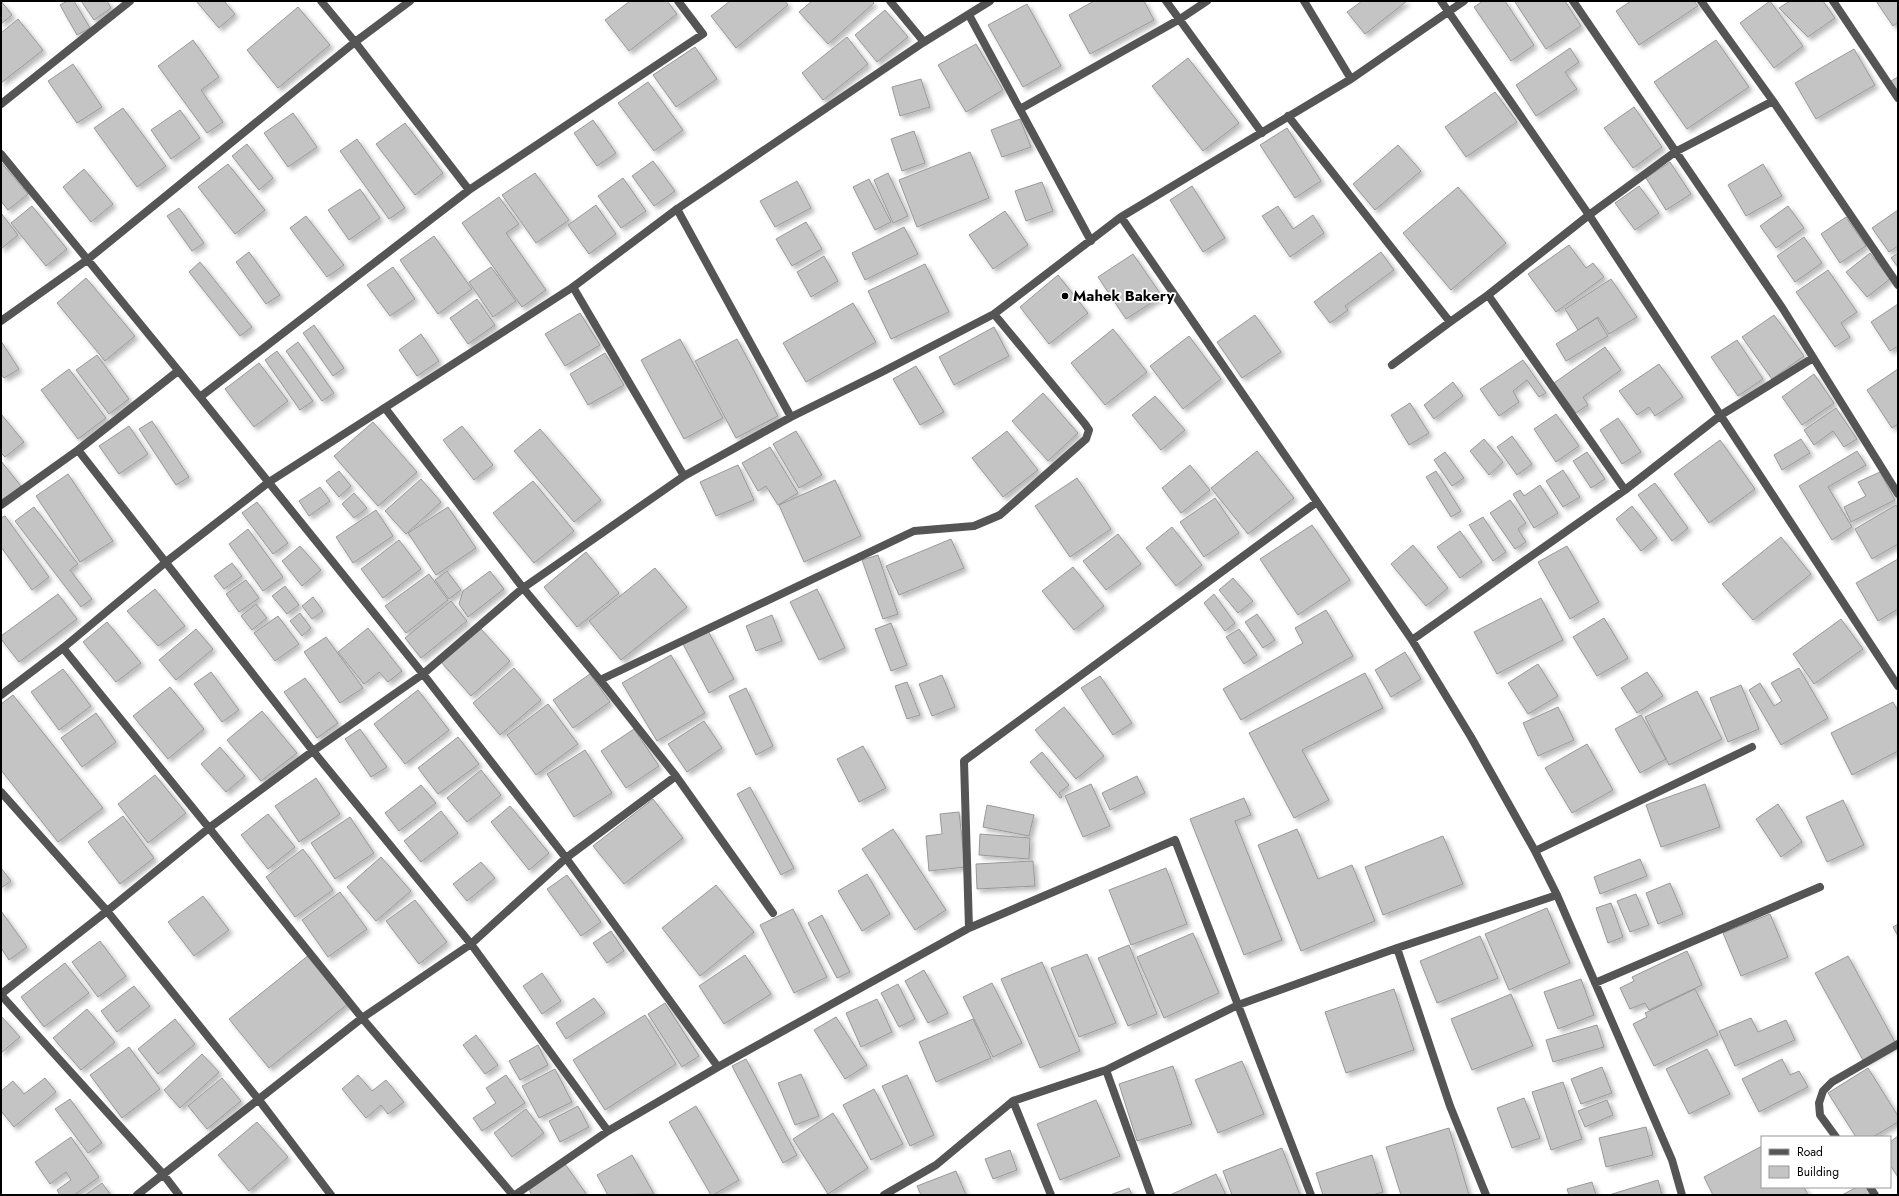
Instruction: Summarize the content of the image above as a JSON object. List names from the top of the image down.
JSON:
{
  "places": ["Mahek Bakery"],
  "legend": ["Road", "Building"]
}
